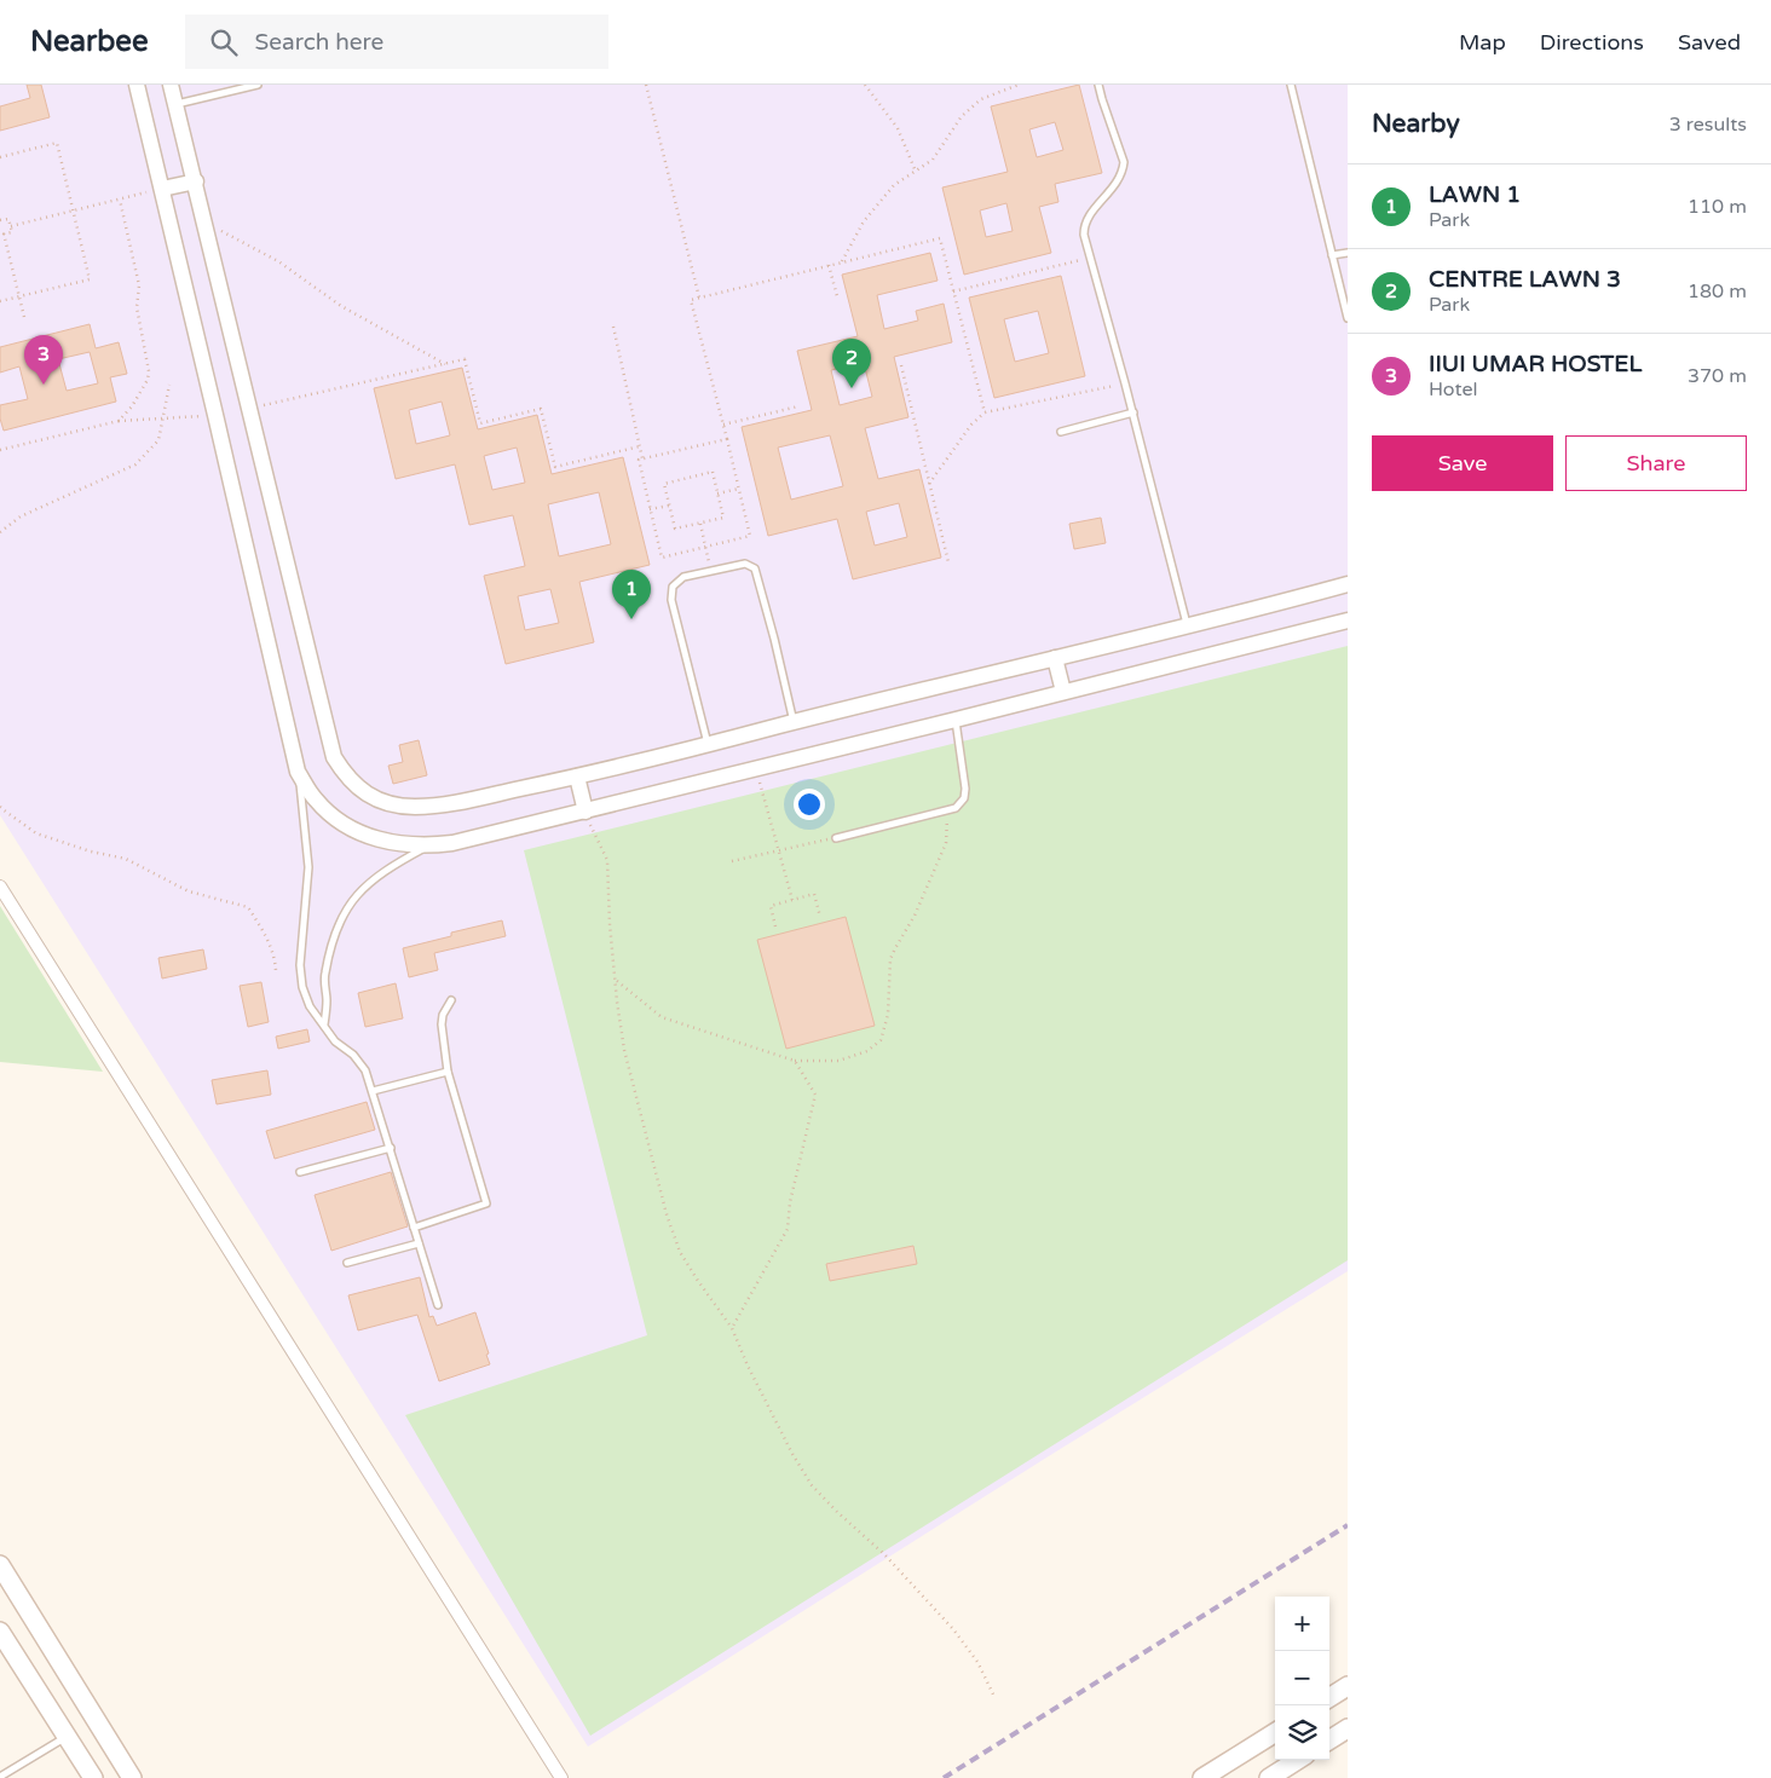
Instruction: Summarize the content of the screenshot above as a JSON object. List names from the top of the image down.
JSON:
{
  "page": {
    "header": "Nearbee",
    "search": "Search here",
    "nav": ["Map", "Directions", "Saved"],
    "heading": ["Nearby", "3 results"],
    "list": [
      {
        "mark": "1",
        "name": "LAWN 1",
        "note": "Park",
        "value": "110 m"
      },
      {
        "mark": "2",
        "name": "CENTRE LAWN 3",
        "note": "Park",
        "value": "180 m"
      },
      {
        "mark": "3",
        "name": "IIUI UMAR HOSTEL",
        "note": "Hotel",
        "value": "370 m"
      }
    ],
    "pins": ["3", "2", "1"],
    "buttons": ["Save", "Share"],
    "map_buttons": ["+", "−"]
  }
}
